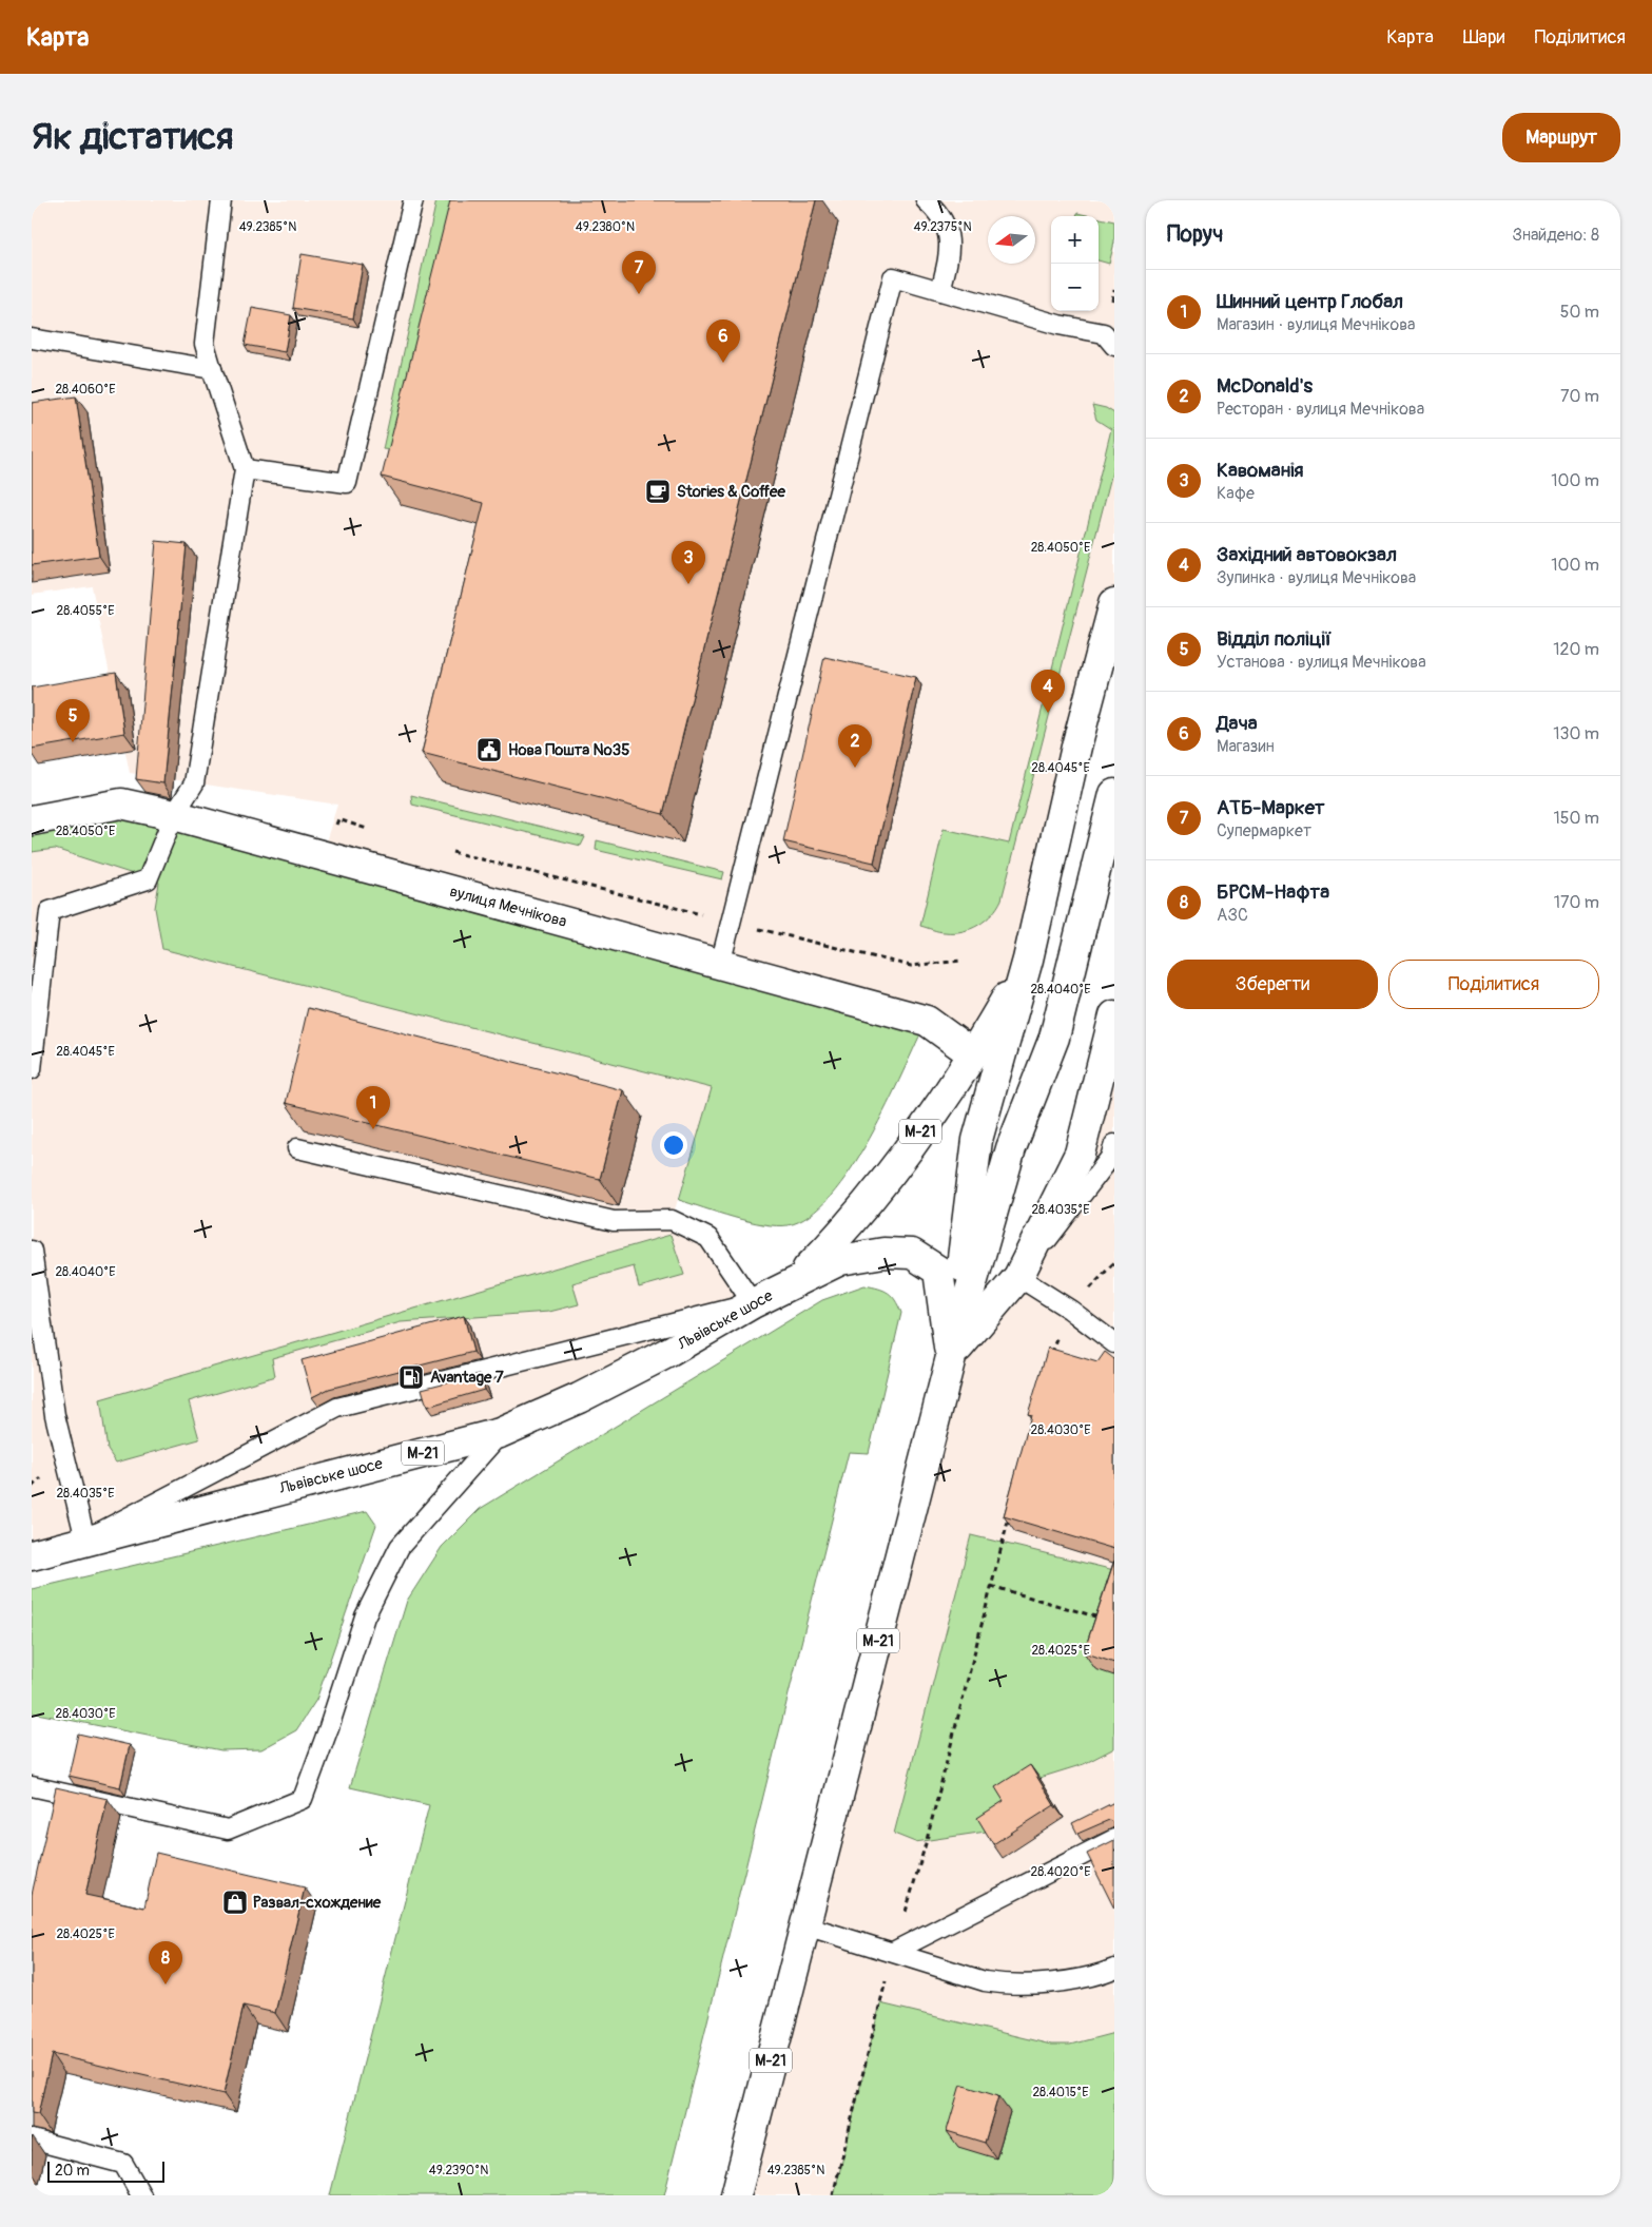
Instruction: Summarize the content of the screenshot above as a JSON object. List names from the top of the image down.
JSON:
{
  "streets": {
    "main road": ["вулиця Мечнікова", "М-21", "Львівське шосе"]
  },
  "crossings": [
    ["вулиця Мечнікова", "М-21"],
    ["М-21", "Львівське шосе"]
  ],
  "places": {
    "cafe": ["Stories & Coffee"],
    "public building": ["Нова Пошта №35"],
    "fuel station": ["Avantage 7"],
    "shop": ["Развал-схождение"]
  },
  "scale_bar": "20 m",
  "north": "left",
  "page": {
    "header": "Карта",
    "nav": ["Карта", "Шари", "Поділитися"],
    "buttons": [
      "Маршрут",
      ["Зберегти", "Поділитися"]
    ],
    "title": "Як дістатися",
    "heading": ["Поруч", "Знайдено: 8"],
    "map_buttons": ["+", "−"],
    "pins": [
      "7",
      "6",
      "3",
      "4",
      "5",
      "2",
      "1",
      "8"
    ],
    "list": [
      {
        "mark": "1",
        "name": "Шинний центр Глобал",
        "note": "Магазин · вулиця Мечнікова",
        "value": "50 m"
      },
      {
        "mark": "2",
        "name": "McDonald's",
        "note": "Ресторан · вулиця Мечнікова",
        "value": "70 m"
      },
      {
        "mark": "3",
        "name": "Кавоманія",
        "note": "Кафе",
        "value": "100 m"
      },
      {
        "mark": "4",
        "name": "Західний автовокзал",
        "note": "Зупинка · вулиця Мечнікова",
        "value": "100 m"
      },
      {
        "mark": "5",
        "name": "Відділ поліції",
        "note": "Установа · вулиця Мечнікова",
        "value": "120 m"
      },
      {
        "mark": "6",
        "name": "Дача",
        "note": "Магазин",
        "value": "130 m"
      },
      {
        "mark": "7",
        "name": "АТБ-Маркет",
        "note": "Супермаркет",
        "value": "150 m"
      },
      {
        "mark": "8",
        "name": "БРСМ-Нафта",
        "note": "АЗС",
        "value": "170 m"
      }
    ],
    "scale": "20 m"
  },
  "coordinates": [
    "49.2385°N",
    "49.2380°N",
    "49.2375°N",
    "28.4060°E",
    "28.4050°E",
    "28.4055°E",
    "28.4045°E",
    "28.4040°E",
    "28.4035°E",
    "28.4030°E",
    "28.4025°E",
    "28.4020°E",
    "28.4015°E",
    "49.2390°N"
  ]
}
